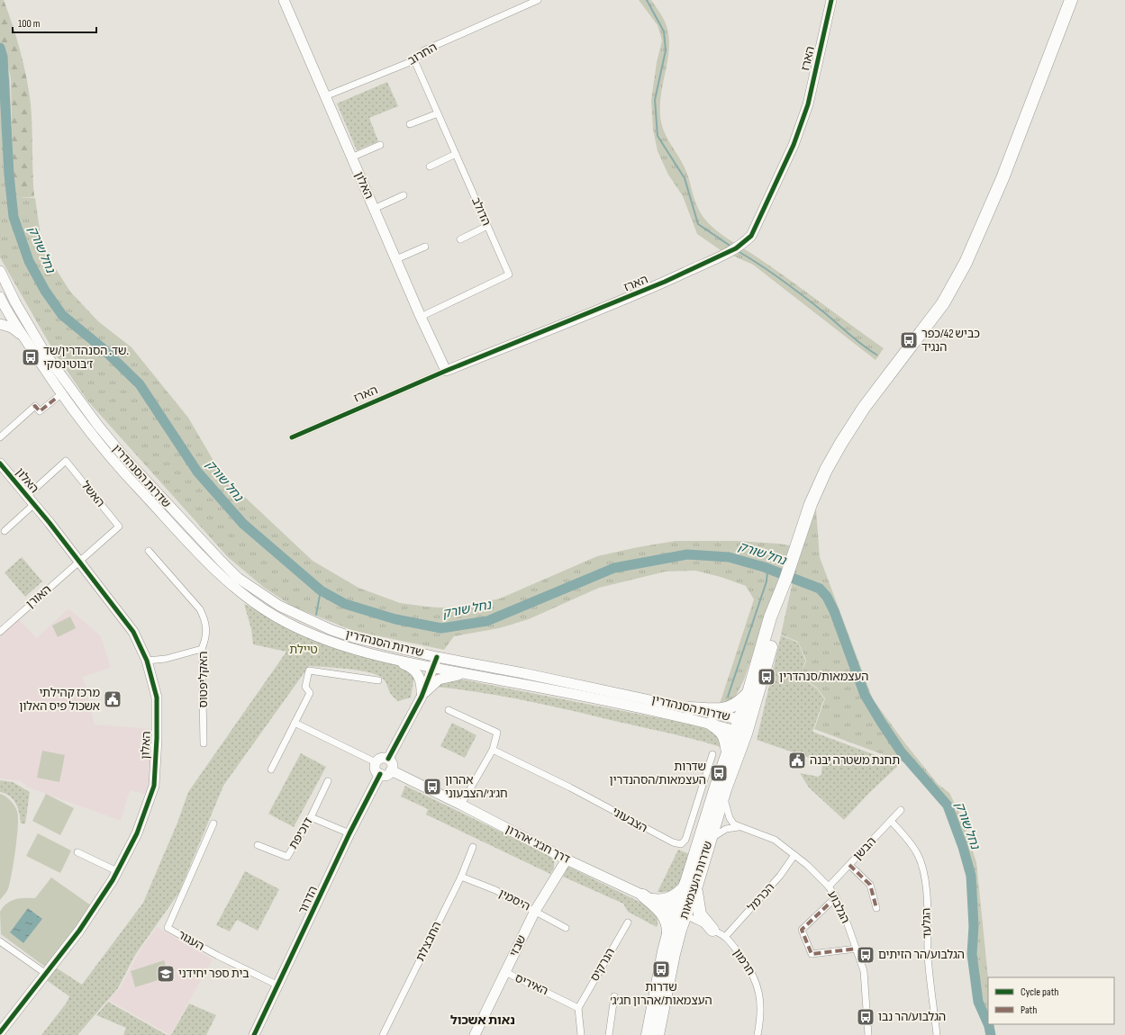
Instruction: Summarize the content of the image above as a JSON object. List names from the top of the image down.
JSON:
{
  "streets": {
    "highway": ["שדרות העצמאות"],
    "street": [
      "החרוב",
      "הארז",
      "האלון",
      "הדולב",
      "שדרות הסנהדרין",
      "האשל",
      "האורן",
      "האקליפטוס",
      "הצבעוני",
      "דוכיפת",
      "דרך חג'ג' אהרון",
      "הבשן",
      "הכרמל",
      "הדרור",
      "היסמין",
      "הגלבוע",
      "הגלעד",
      "העגור",
      "החבצלת",
      "שבזי",
      "חרמון",
      "הנרקיס",
      "האיריס"
    ]
  },
  "crossings": [
    ["החרוב", "האלון"],
    ["החרוב", "הדולב"],
    ["הארז", "האלון"],
    ["האלון", "הדולב"],
    ["האלון", "האשל"],
    ["האלון", "האורן"],
    ["שדרות הסנהדרין", "שדרות העצמאות"],
    ["האשל", "האורן"],
    ["דרך חג'ג' אהרון", "שדרות העצמאות"],
    ["דרך חג'ג' אהרון", "הדרור"],
    ["דרך חג'ג' אהרון", "שבזי"],
    ["דרך חג'ג' אהרון", "חרמון"],
    ["הבשן", "הגלבוע"],
    ["הבשן", "הגלעד"],
    ["שדרות העצמאות", "חרמון"],
    ["הכרמל", "הגלבוע"],
    ["הכרמל", "חרמון"],
    ["הדרור", "העגור"],
    ["היסמין", "החבצלת"],
    ["היסמין", "שבזי"],
    ["שבזי", "האיריס"],
    ["הנרקיס", "האיריס"]
  ],
  "districts": ["נאות אשכול"],
  "water": ["נחל שורק"],
  "parks": ["טיילת"],
  "places": {
    "bus stop": [
      "כביש 42/כפר הנגיד",
      "שד. הסנהדרין/שד. ז׳בוטינסקי",
      "העצמאות/סנהדרין",
      "שדרות העצמאות/הסהנדרין",
      "אהרון חג׳ג׳/הצבעוני",
      "הגלבוע/הר הזיתים",
      "שדרות העצמאות/אהרון חג׳ג׳",
      "הגלבוע/הר נבו"
    ],
    "public building": ["מרכז קהילתי אשכול פיס האלון", "תחנת משטרה יבנה"],
    "school or university": ["בית ספר יחידני"]
  },
  "legend": ["Cycle path", "Path"],
  "scale_bar": "100 m"
}
